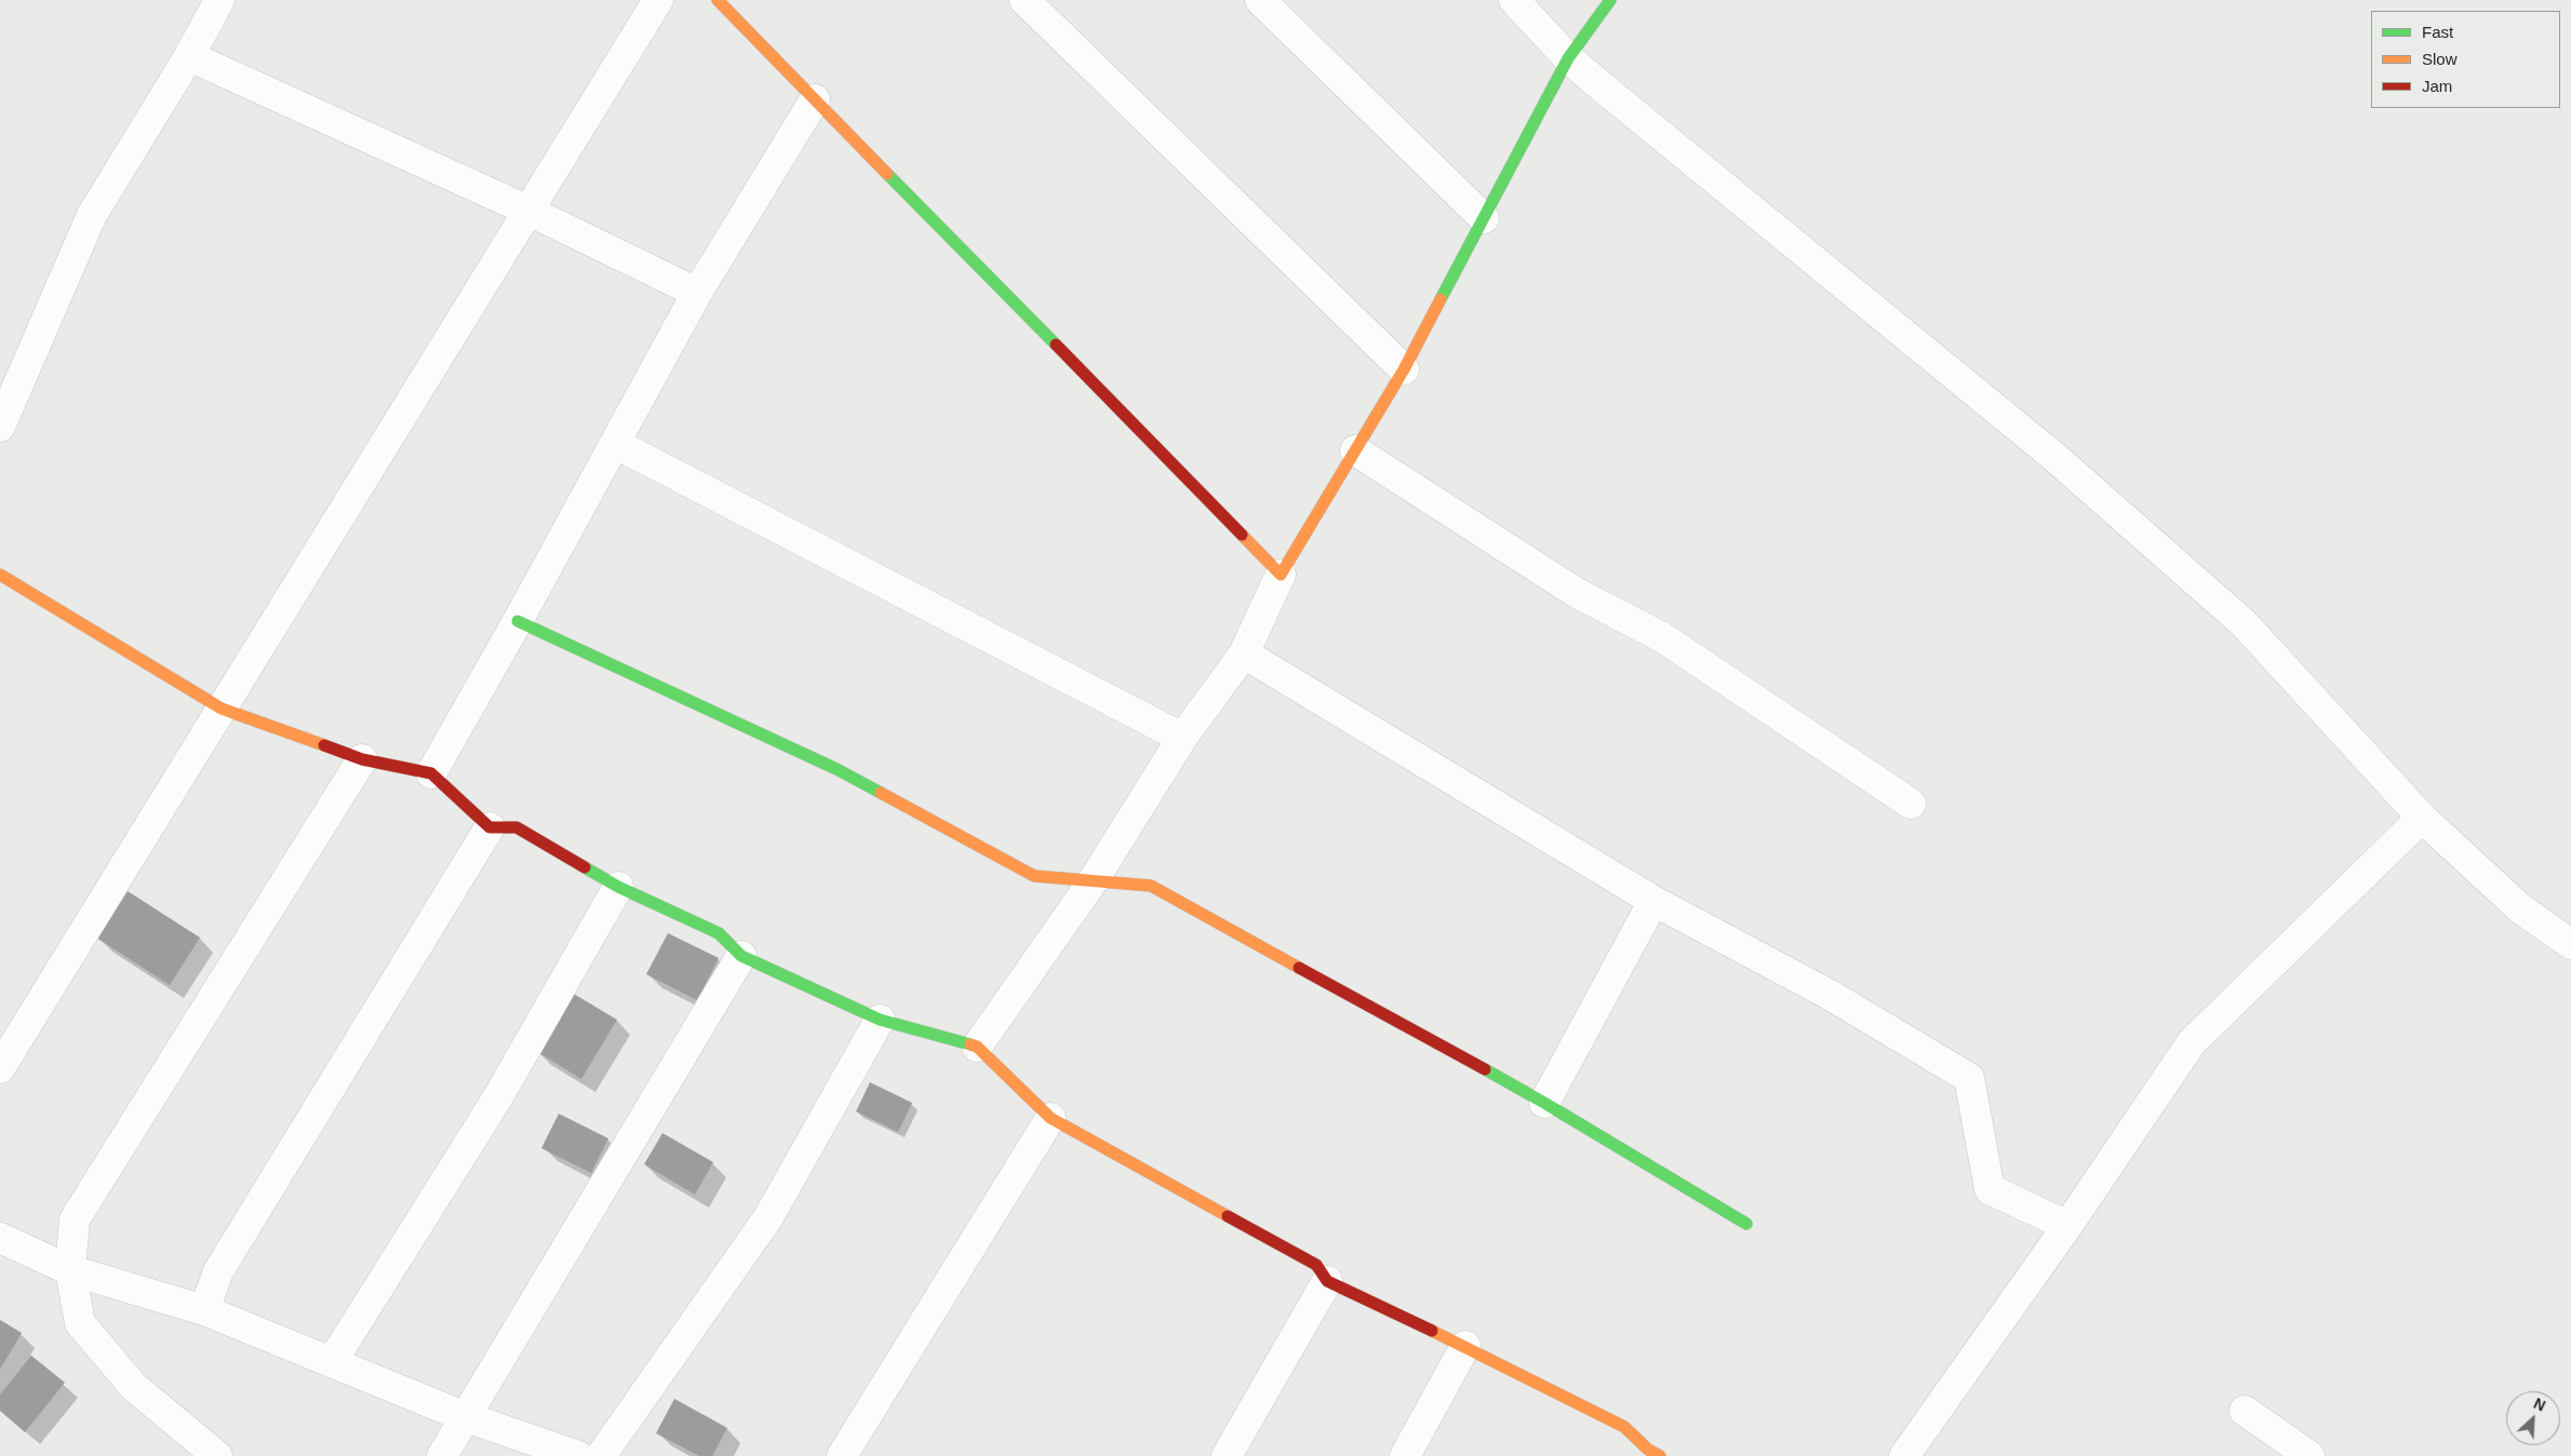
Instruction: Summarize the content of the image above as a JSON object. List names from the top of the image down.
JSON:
{
  "legend": ["Fast", "Slow", "Jam"],
  "north": "top right"
}
